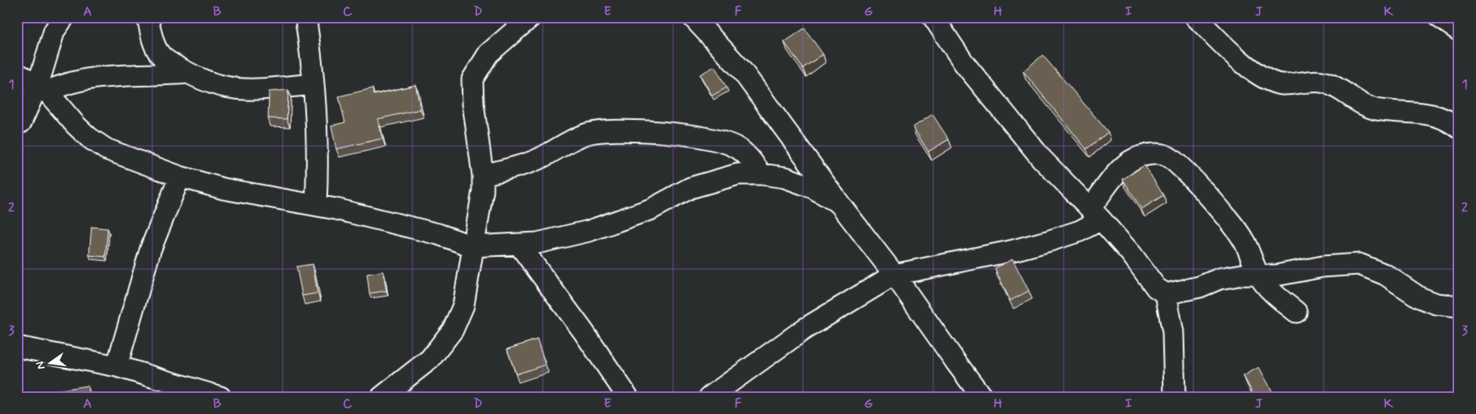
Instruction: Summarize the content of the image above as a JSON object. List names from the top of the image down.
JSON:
{
  "north": "left",
  "grid": {
    "columns": [
      "A",
      "B",
      "C",
      "D",
      "E",
      "F",
      "G",
      "H",
      "I",
      "J",
      "K"
    ],
    "rows": ["1", "2", "3"]
  }
}
